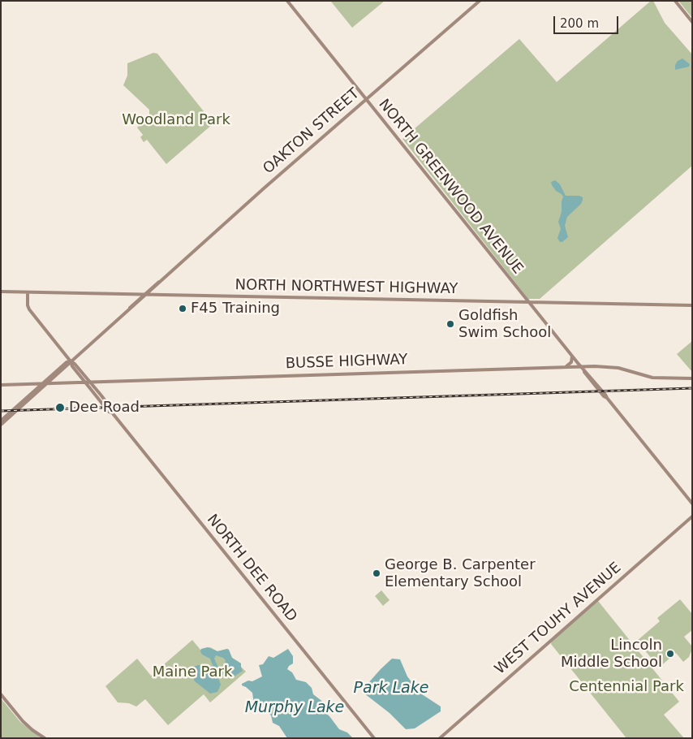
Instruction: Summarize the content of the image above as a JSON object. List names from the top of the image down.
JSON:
{
  "streets": {
    "main road": [
      "OAKTON STREET",
      "NORTH GREENWOOD AVENUE",
      "NORTH NORTHWEST HIGHWAY",
      "BUSSE HIGHWAY",
      "NORTH DEE ROAD",
      "WEST TOUHY AVENUE"
    ]
  },
  "crossings": [
    ["OAKTON STREET", "NORTH GREENWOOD AVENUE"],
    ["OAKTON STREET", "NORTH NORTHWEST HIGHWAY"],
    ["OAKTON STREET", "BUSSE HIGHWAY"],
    ["OAKTON STREET", "NORTH DEE ROAD"],
    ["NORTH GREENWOOD AVENUE", "NORTH NORTHWEST HIGHWAY"],
    ["NORTH GREENWOOD AVENUE", "BUSSE HIGHWAY"],
    ["NORTH NORTHWEST HIGHWAY", "NORTH DEE ROAD"],
    ["BUSSE HIGHWAY", "NORTH DEE ROAD"]
  ],
  "water": ["Park Lake", "Murphy Lake"],
  "parks": ["Woodland Park", "Maine Park", "Centennial Park"],
  "places": [
    "F45 Training",
    "Goldfish Swim School",
    "Dee Road",
    "George B. Carpenter Elementary School",
    "Lincoln Middle School"
  ],
  "scale_bar": "200 m"
}
